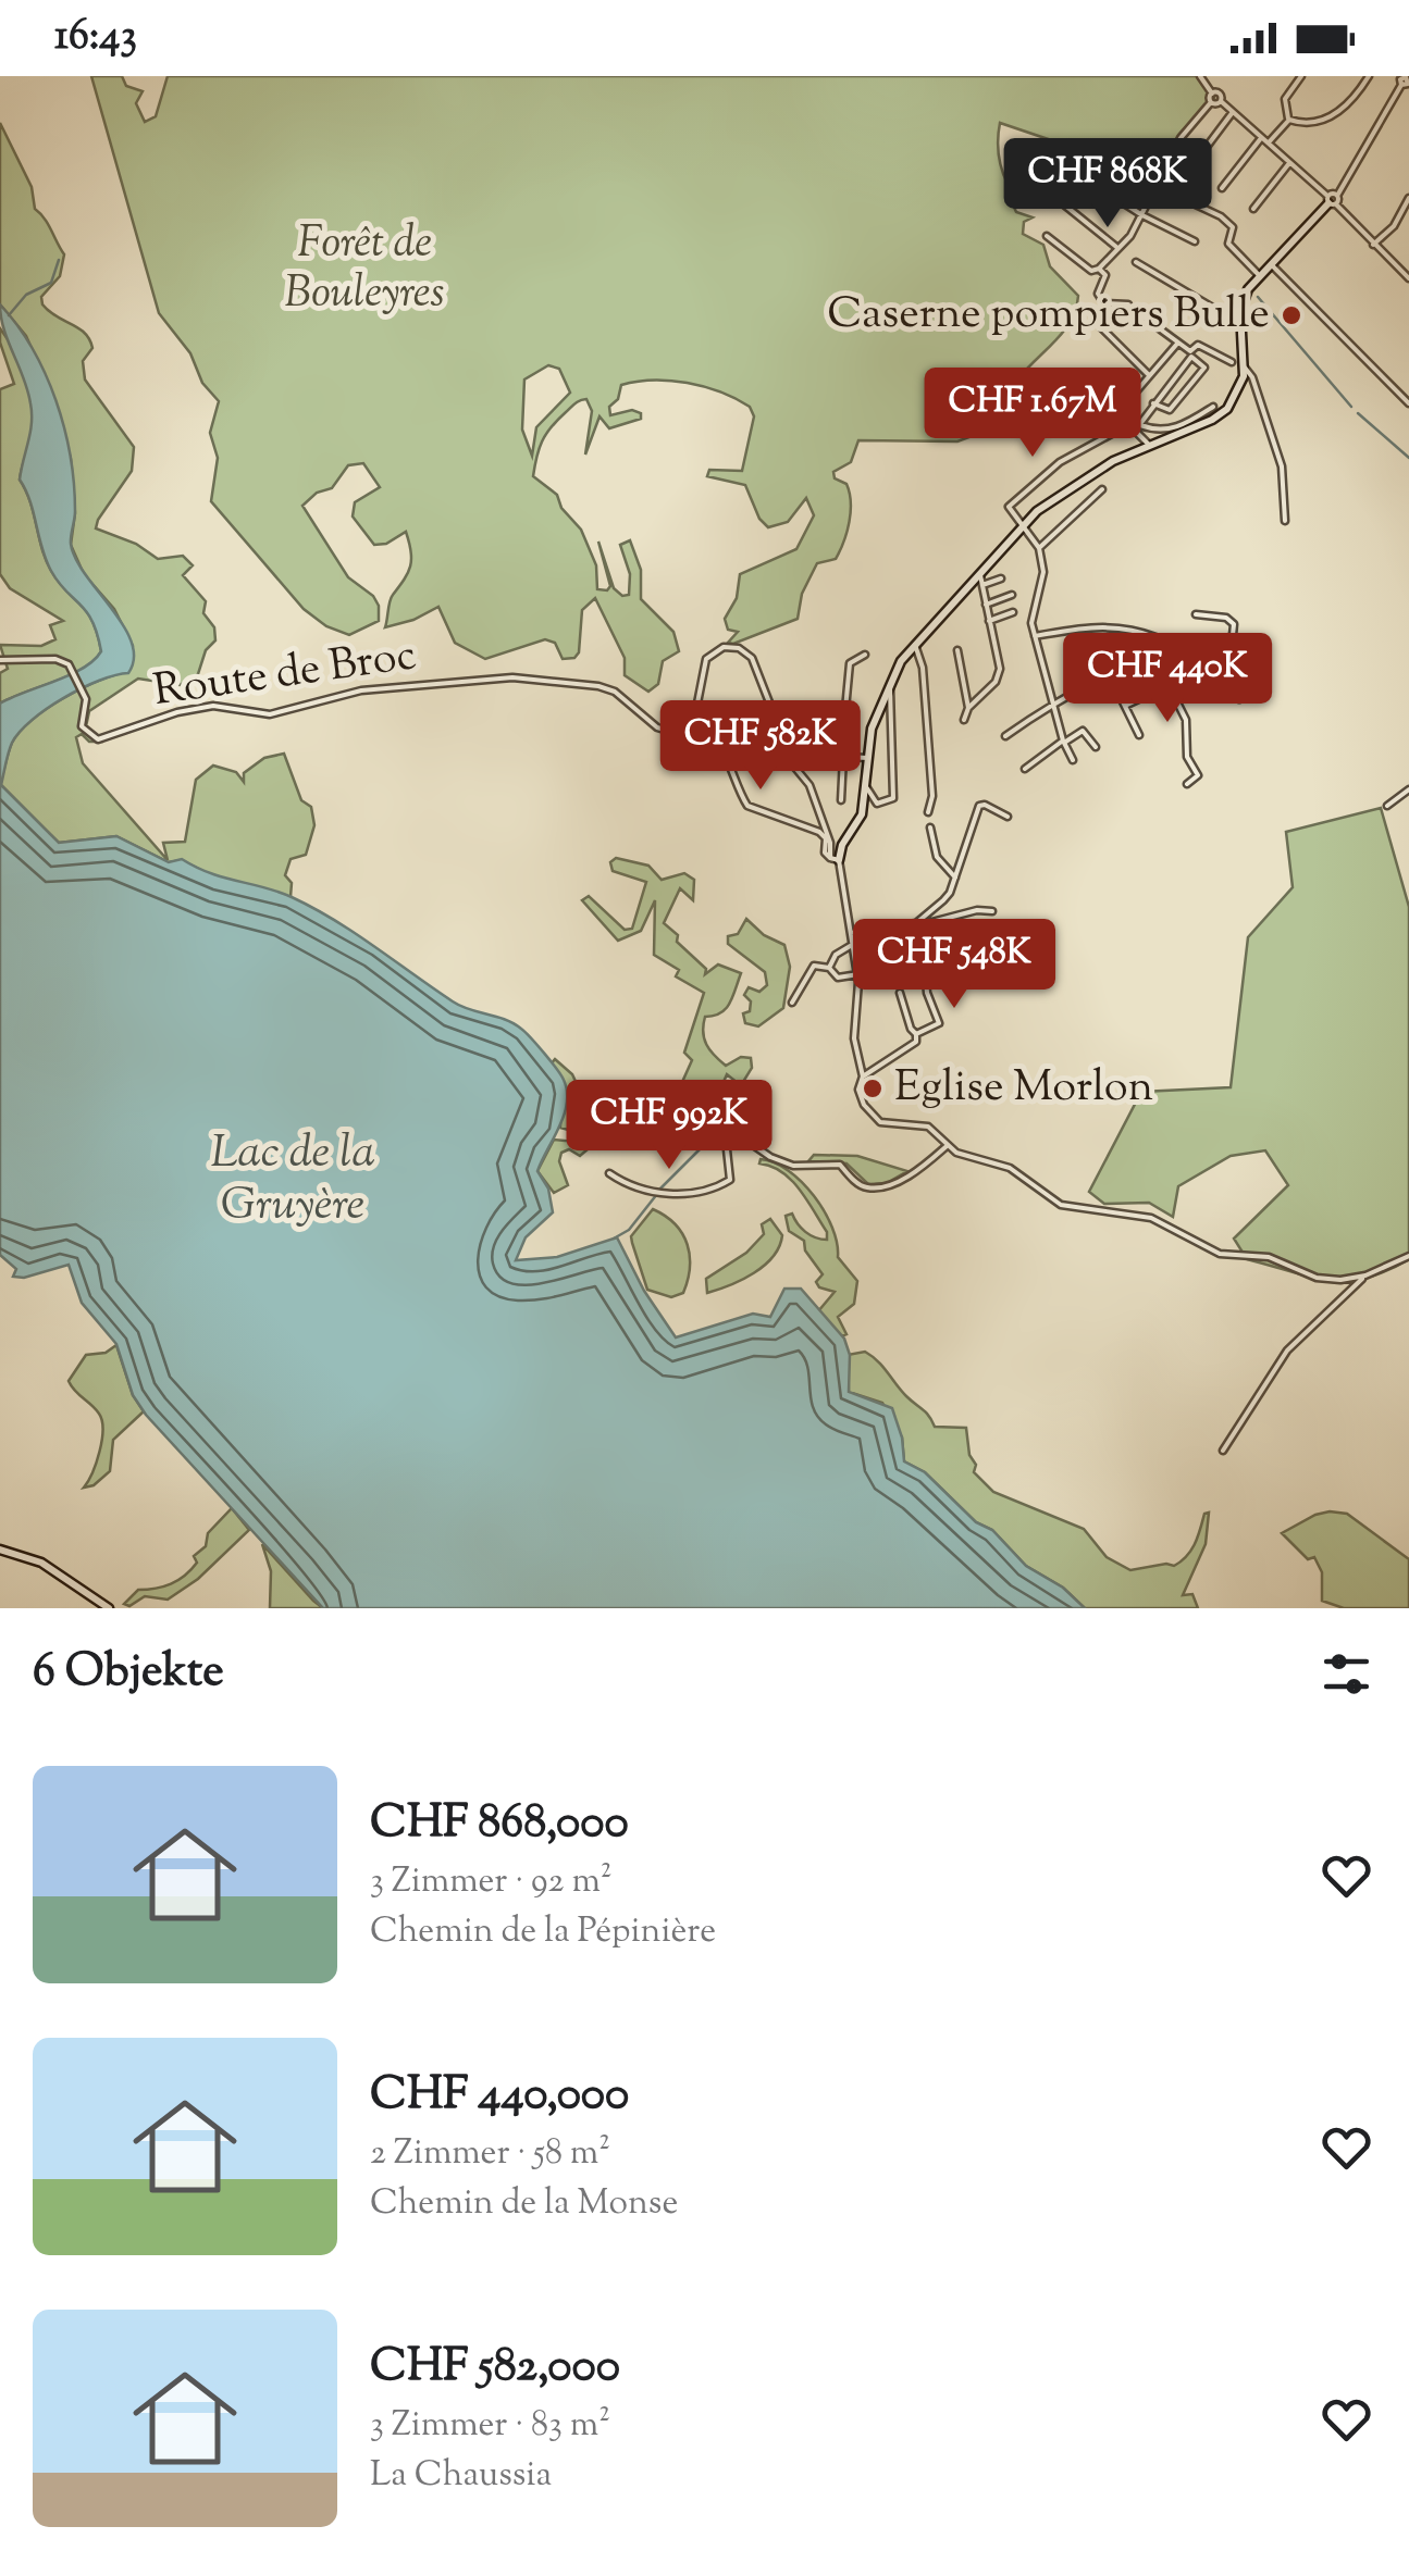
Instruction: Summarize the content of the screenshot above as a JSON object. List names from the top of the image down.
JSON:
{
  "streets": {
    "street": ["Route de Broc"]
  },
  "water": ["Lac de la Gruyère"],
  "parks": ["Forêt de Bouleyres"],
  "places": ["Caserne pompiers Bulle", "Eglise Morlon"],
  "page": {
    "status": "16:43",
    "price": [
      "CHF 868K",
      "CHF 1.67M",
      "CHF 440K",
      "CHF 582K",
      "CHF 548K",
      "CHF 992K"
    ],
    "heading": "6 Objekte",
    "list": [
      {
        "name": "CHF 868,000",
        "note": "3 Zimmer · 92 m² · Chemin de la Pépinière"
      },
      {
        "name": "CHF 440,000",
        "note": "2 Zimmer · 58 m² · Chemin de la Monse"
      },
      {
        "name": "CHF 582,000",
        "note": "3 Zimmer · 83 m² · La Chaussia"
      }
    ]
  }
}
